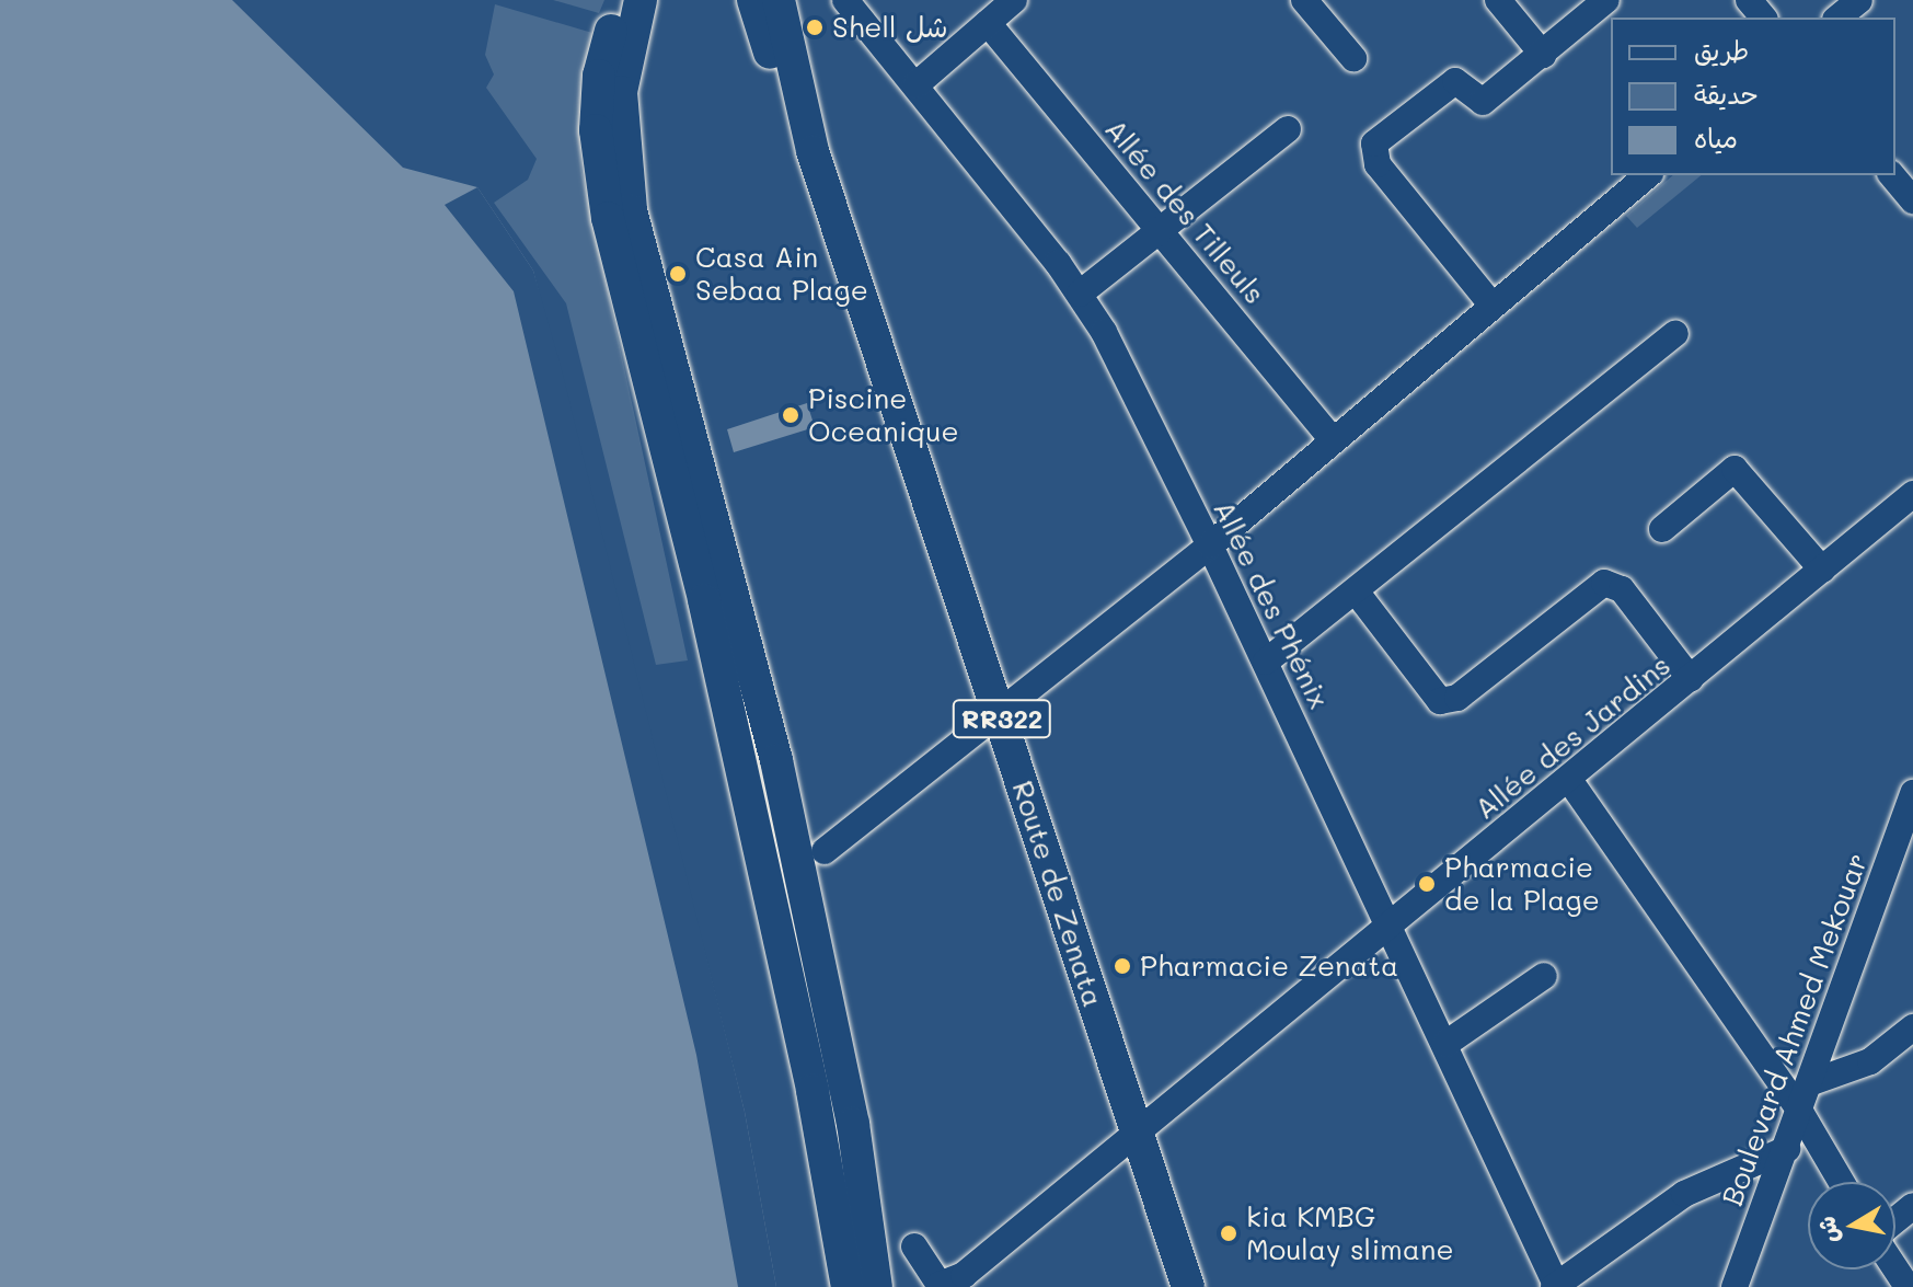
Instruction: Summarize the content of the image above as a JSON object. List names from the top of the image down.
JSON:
{
  "streets": {
    "main road": ["RR322", "Route de Zenata"],
    "street": [
      "Allée des Tilleuls",
      "Allée des Phénix",
      "Allée des Jardins",
      "Boulevard Ahmed Mekouar"
    ]
  },
  "crossings": [
    ["Allée des Phénix", "Allée des Jardins"],
    ["Allée des Jardins", "Route de Zenata"]
  ],
  "places": [
    "Shell شل",
    "Casa Ain Sebaa Plage",
    "Piscine Oceanique",
    "Pharmacie de la Plage",
    "Pharmacie Zenata",
    "kia KMBG Moulay slimane"
  ],
  "legend": ["طريق", "حديقة", "مياه"],
  "north": "left"
}
